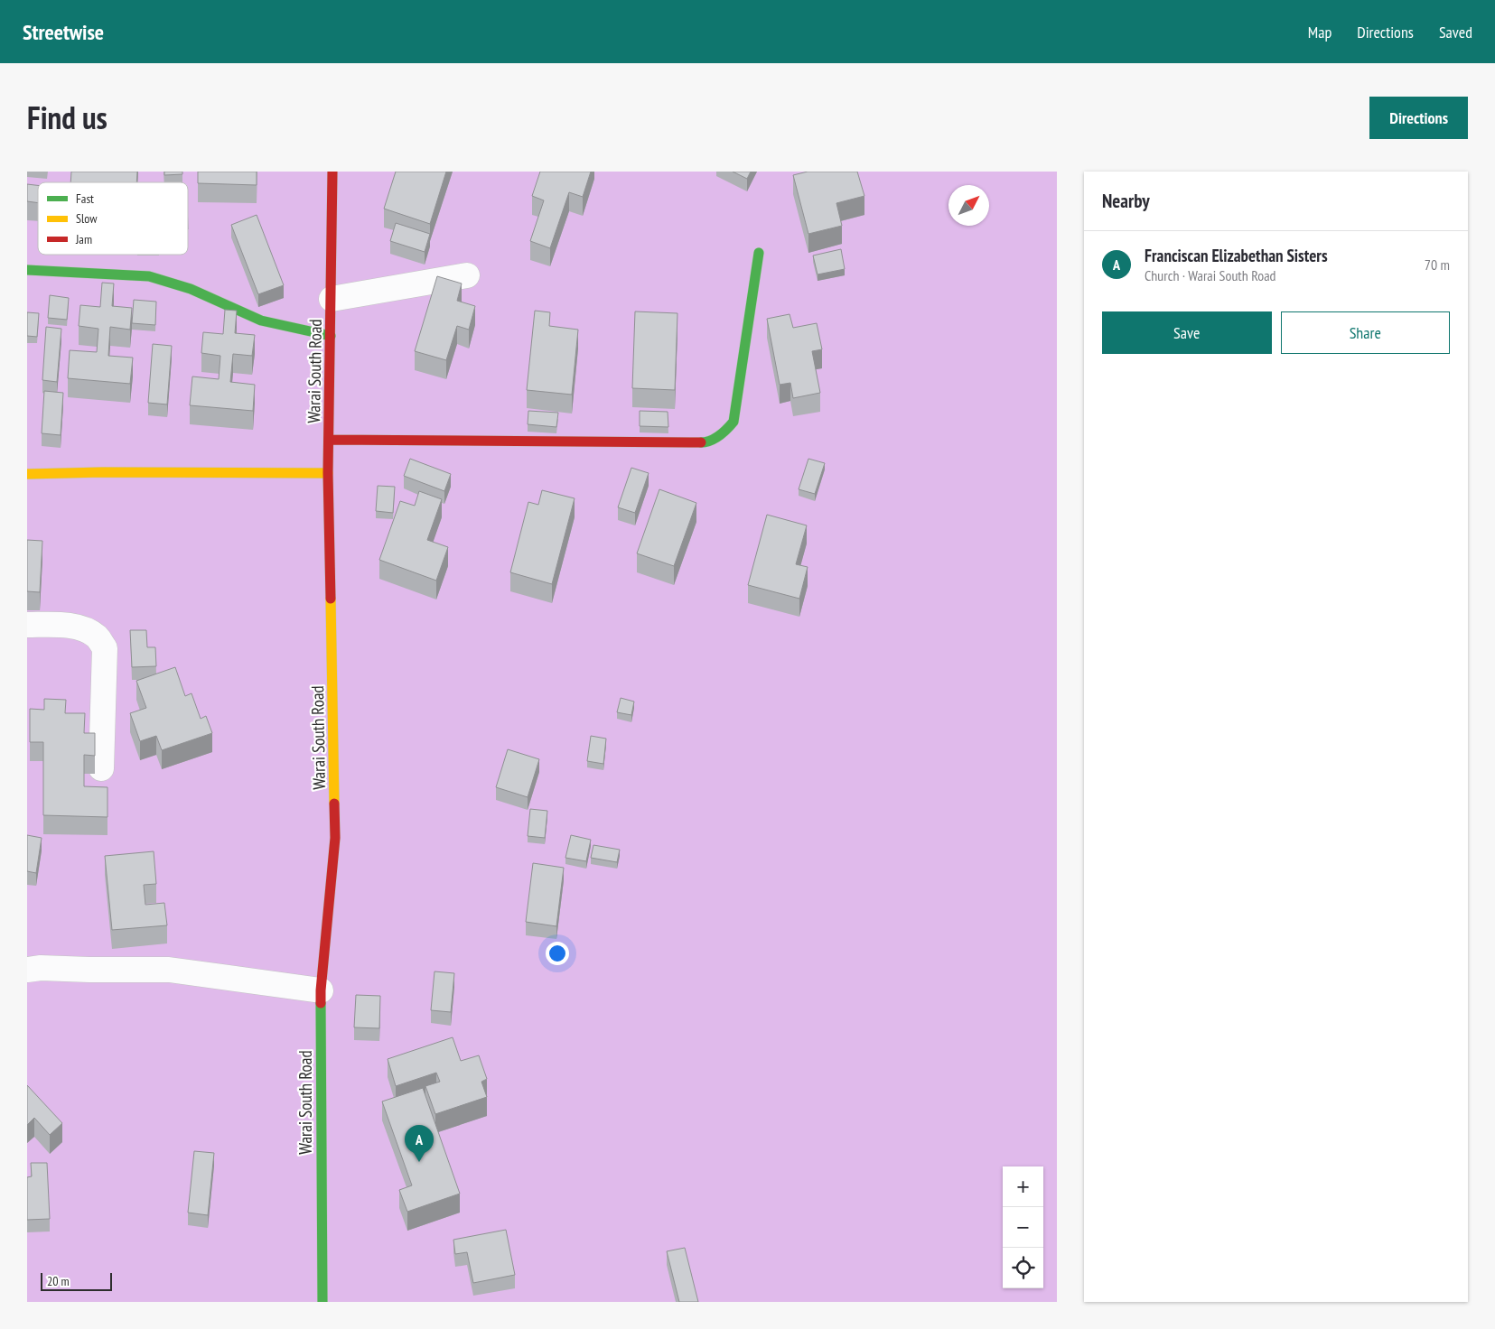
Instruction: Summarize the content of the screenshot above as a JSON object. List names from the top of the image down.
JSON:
{
  "streets": {
    "street": ["Warai South Road"]
  },
  "legend": ["Fast", "Slow", "Jam"],
  "scale_bar": "20 m",
  "north": "top right",
  "page": {
    "header": "Streetwise",
    "nav": ["Map", "Directions", "Saved"],
    "title": "Find us",
    "buttons": [
      "Directions",
      ["Save", "Share"]
    ],
    "heading": "Nearby",
    "list": [
      {
        "mark": "A",
        "name": "Franciscan Elizabethan Sisters",
        "note": "Church · Warai South Road",
        "value": "70 m"
      }
    ],
    "pins": "A",
    "map_buttons": ["+", "−"],
    "scale": "20 m"
  }
}
